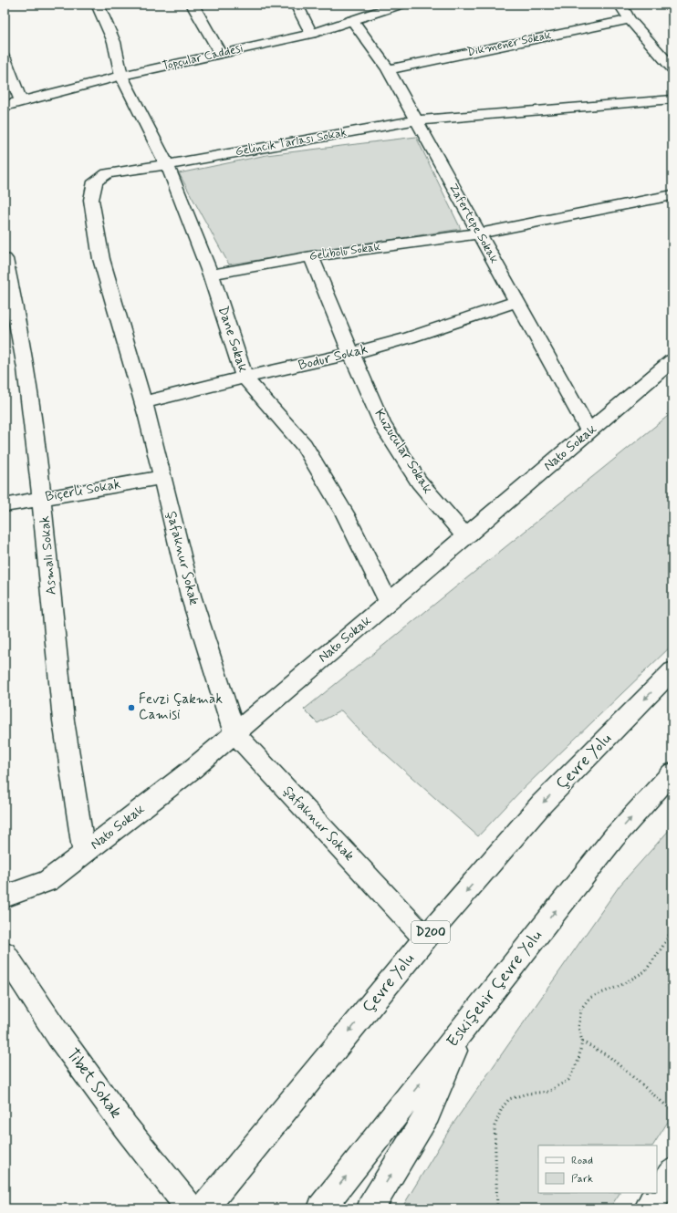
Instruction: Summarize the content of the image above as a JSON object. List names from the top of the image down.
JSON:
{
  "streets": {
    "main road": [
      "Dikmener Sokak",
      "Topçular Caddesi",
      "Gelincik Tarlası Sokak",
      "Zafertepe Sokak",
      "Gelibolu Sokak",
      "Dane Sokak",
      "Bodur Sokak",
      "Nato Sokak",
      "Kuzucular Sokak",
      "Biçerli Sokak",
      "Asmalı Sokak",
      "Şafaknur Sokak",
      "Çevre Yolu",
      "D200",
      "Eskişehir Çevre Yolu",
      "Tibet Sokak"
    ]
  },
  "crossings": [
    ["Dikmener Sokak", "Zafertepe Sokak"],
    ["Topçular Caddesi", "Zafertepe Sokak"],
    ["Topçular Caddesi", "Dane Sokak"],
    ["Gelincik Tarlası Sokak", "Zafertepe Sokak"],
    ["Gelincik Tarlası Sokak", "Dane Sokak"],
    ["Gelincik Tarlası Sokak", "Şafaknur Sokak"],
    ["Zafertepe Sokak", "Gelibolu Sokak"],
    ["Zafertepe Sokak", "Bodur Sokak"],
    ["Zafertepe Sokak", "Nato Sokak"],
    ["Gelibolu Sokak", "Dane Sokak"],
    ["Gelibolu Sokak", "Kuzucular Sokak"],
    ["Dane Sokak", "Bodur Sokak"],
    ["Dane Sokak", "Nato Sokak"],
    ["Dane Sokak", "Şafaknur Sokak"],
    ["Bodur Sokak", "Kuzucular Sokak"],
    ["Bodur Sokak", "Şafaknur Sokak"],
    ["Nato Sokak", "Kuzucular Sokak"],
    ["Nato Sokak", "Asmalı Sokak"],
    ["Nato Sokak", "Şafaknur Sokak"],
    ["Biçerli Sokak", "Asmalı Sokak"],
    ["Biçerli Sokak", "Şafaknur Sokak"],
    ["Şafaknur Sokak", "Çevre Yolu"]
  ],
  "one_way": ["Çevre Yolu"],
  "places": ["Fevzi Çakmak Camisi"],
  "legend": ["Road", "Park"]
}
